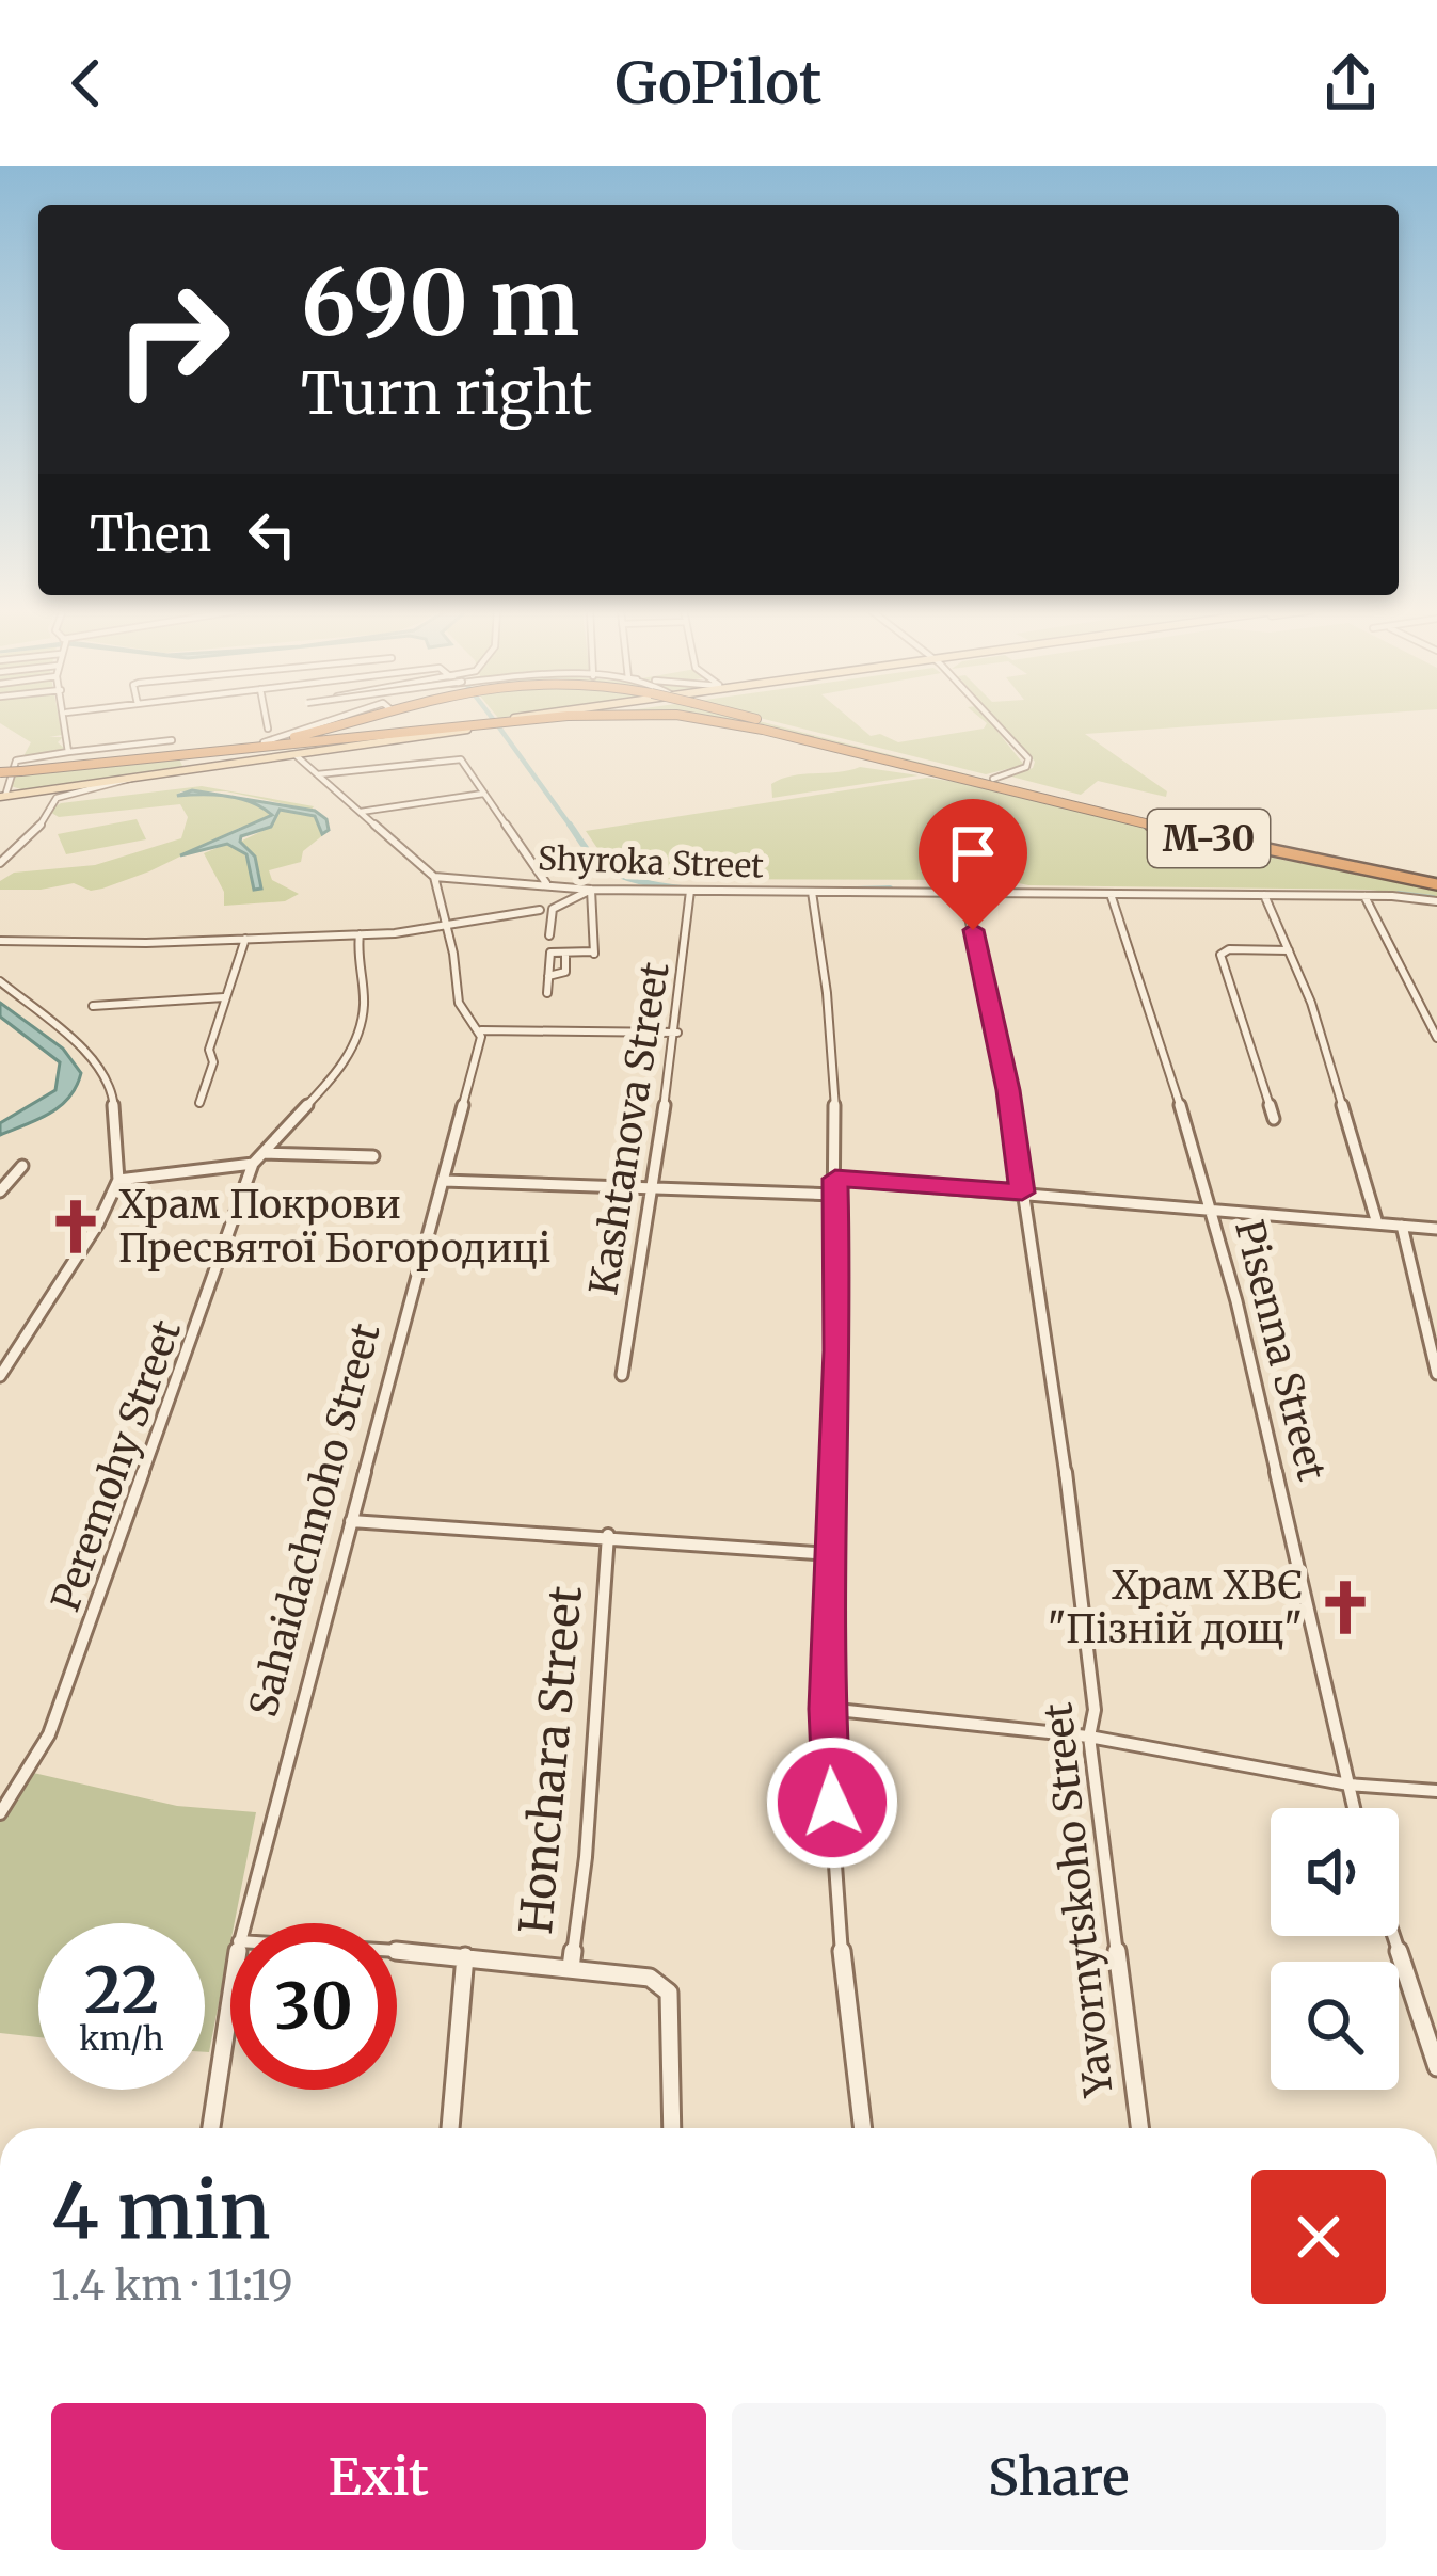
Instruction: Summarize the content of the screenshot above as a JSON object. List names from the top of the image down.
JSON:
{
  "streets": {
    "highway": ["М-30"],
    "street": [
      "Shyroka Street",
      "Kashtanova Street",
      "Pisenna Street",
      "Peremohy Street",
      "Sahaidachnoho Street",
      "Honchara Street",
      "Yavornytskoho Street"
    ]
  },
  "crossings": [
    ["Shyroka Street", "Kashtanova Street"],
    ["Shyroka Street", "Pisenna Street"],
    ["Shyroka Street", "Yavornytskoho Street"]
  ],
  "places": {
    "church": ["Храм Покрови Пресвятої Богородиці", "Храм ХВЄ \"Пізній дощ\""]
  },
  "page": {
    "header": "GoPilot",
    "turn": ["690 m", "Turn right"],
    "then": "Then",
    "speed": "22 km/h",
    "limit": "30",
    "heading": ["4 min", "1.4 km · 11:19"],
    "buttons": ["Exit", "Share"]
  }
}
